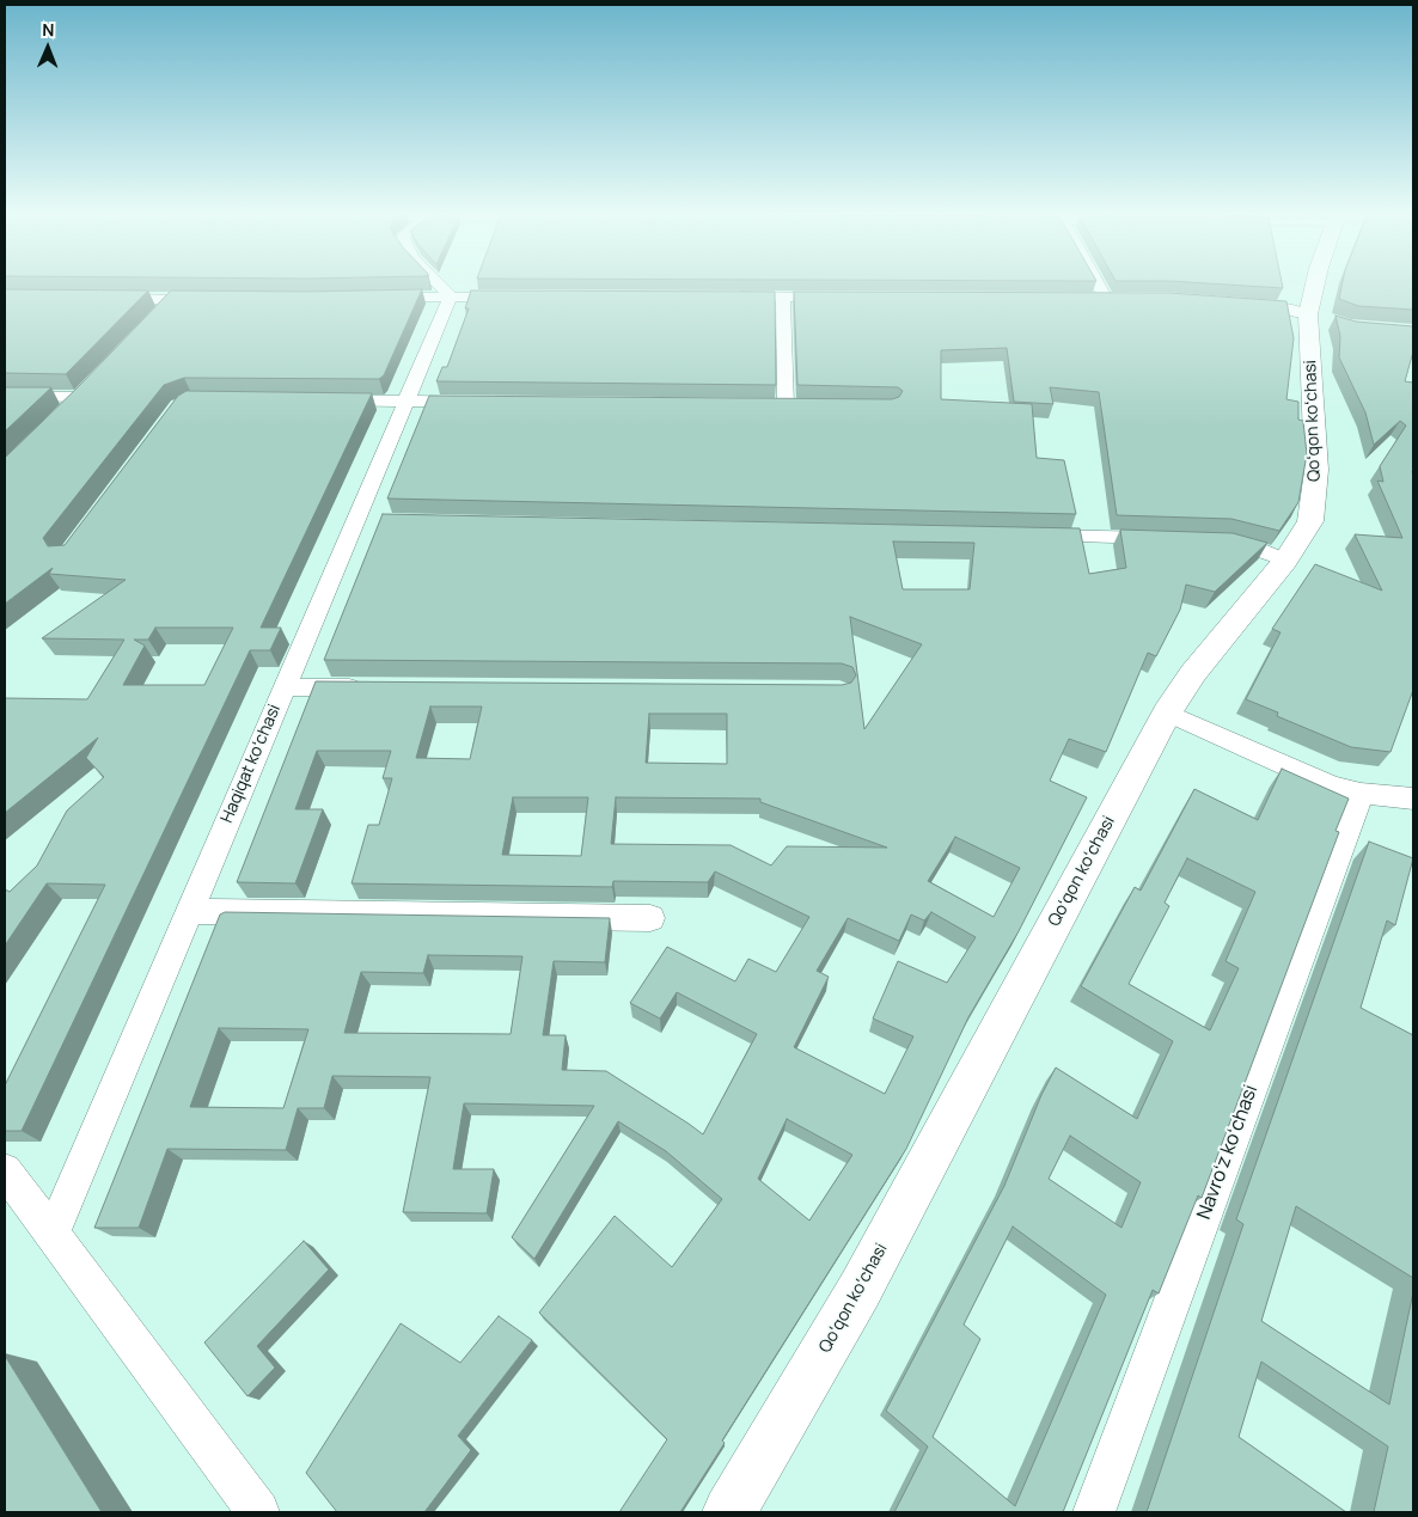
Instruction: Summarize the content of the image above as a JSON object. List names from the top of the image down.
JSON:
{
  "streets": {
    "main road": ["Qoʻqon koʻchasi"],
    "street": ["Haqiqat koʻchasi", "Navroʻz koʻchasi"]
  },
  "north": "top"
}
